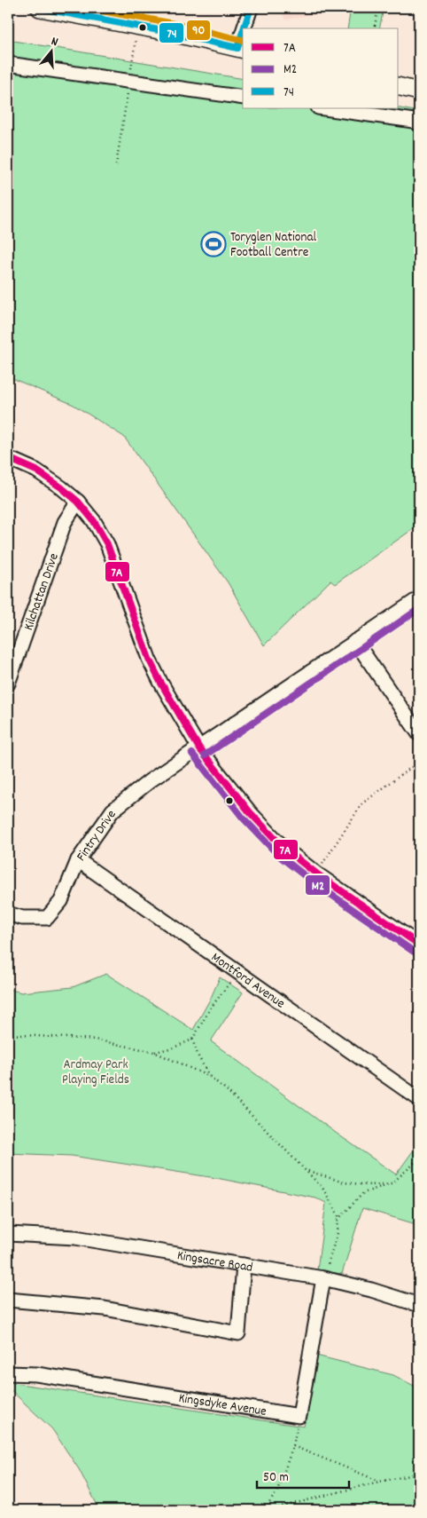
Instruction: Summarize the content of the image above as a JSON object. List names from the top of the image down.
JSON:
{
  "streets": {
    "street": [
      "Kilchattan Drive",
      "Fintry Drive",
      "Montford Avenue",
      "Kingsacre Road",
      "Kingsdyke Avenue"
    ]
  },
  "crossings": [
    ["Fintry Drive", "Montford Avenue"]
  ],
  "parks": ["Ardmay Park Playing Fields"],
  "places": {
    "sports": ["Toryglen National Football Centre"]
  },
  "lines": [
    "transit line 74",
    "transit line 90",
    "transit line 7A",
    "transit line M2"
  ],
  "legend": ["7A", "M2", "74"],
  "scale_bar": "50 m",
  "north": "top"
}
